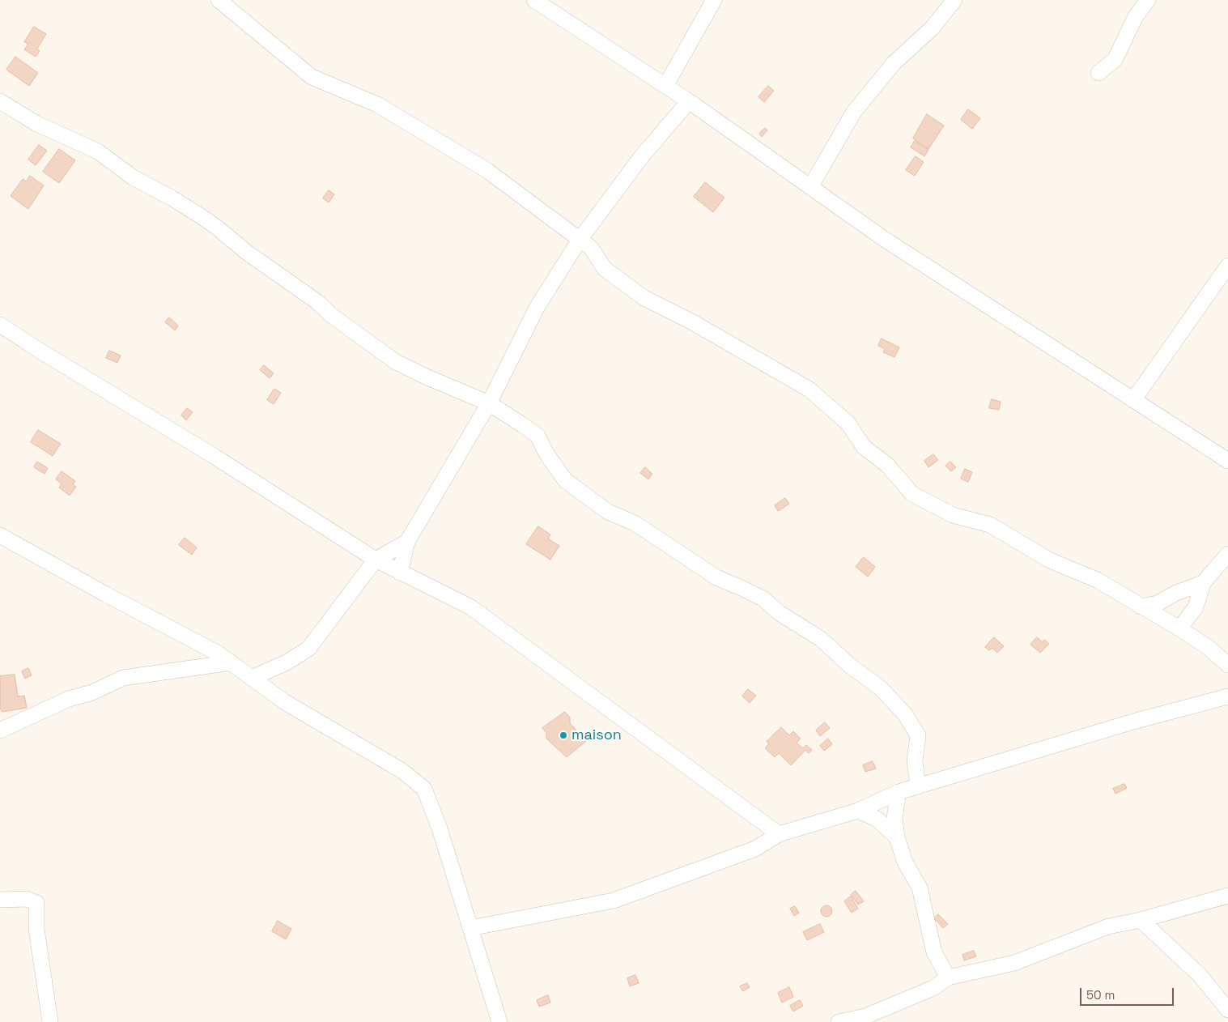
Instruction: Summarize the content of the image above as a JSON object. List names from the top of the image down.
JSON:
{
  "places": ["maison"],
  "scale_bar": "50 m"
}
